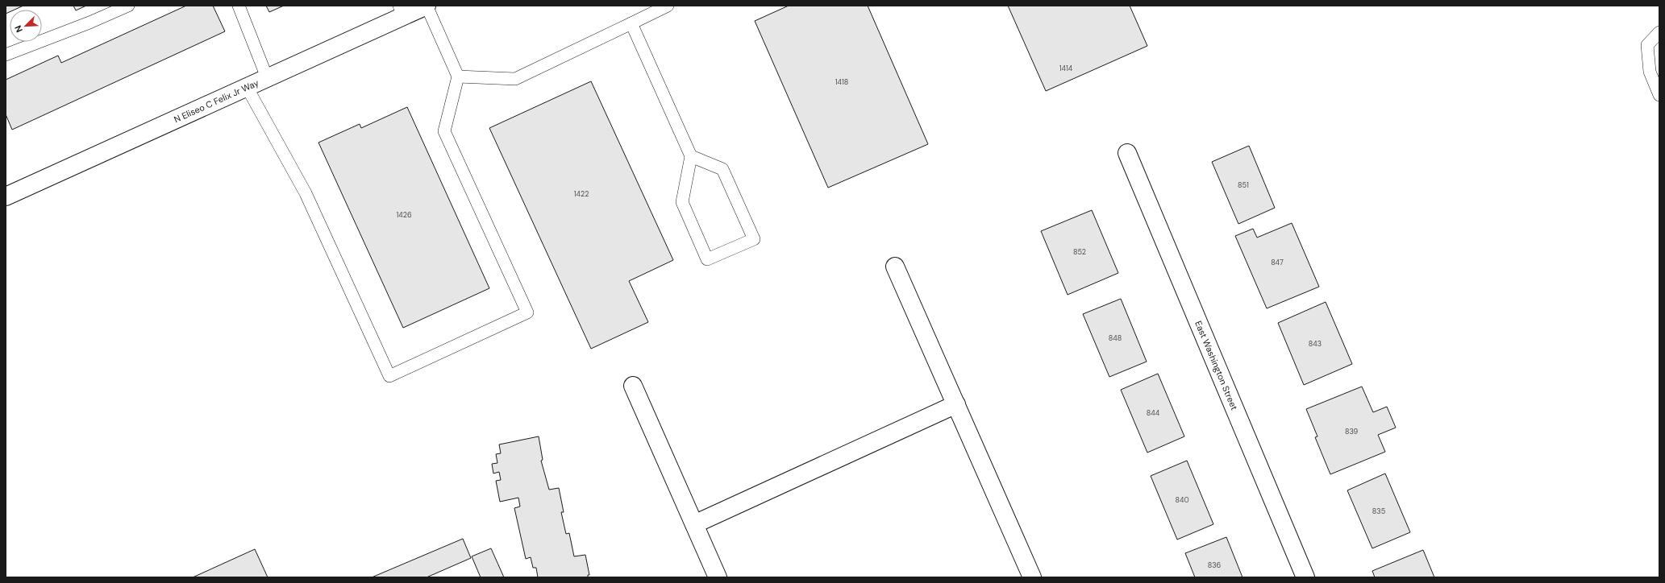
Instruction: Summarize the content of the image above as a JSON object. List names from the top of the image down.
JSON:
{
  "streets": {
    "street": ["N Eliseo C Felix Jr Way", "East Washington Street"]
  },
  "house_numbers": [
    "1414",
    "1418",
    "851",
    "1422",
    "1426",
    "852",
    "847",
    "848",
    "843",
    "844",
    "839",
    "840",
    "835",
    "836"
  ],
  "north": "bottom left"
}
